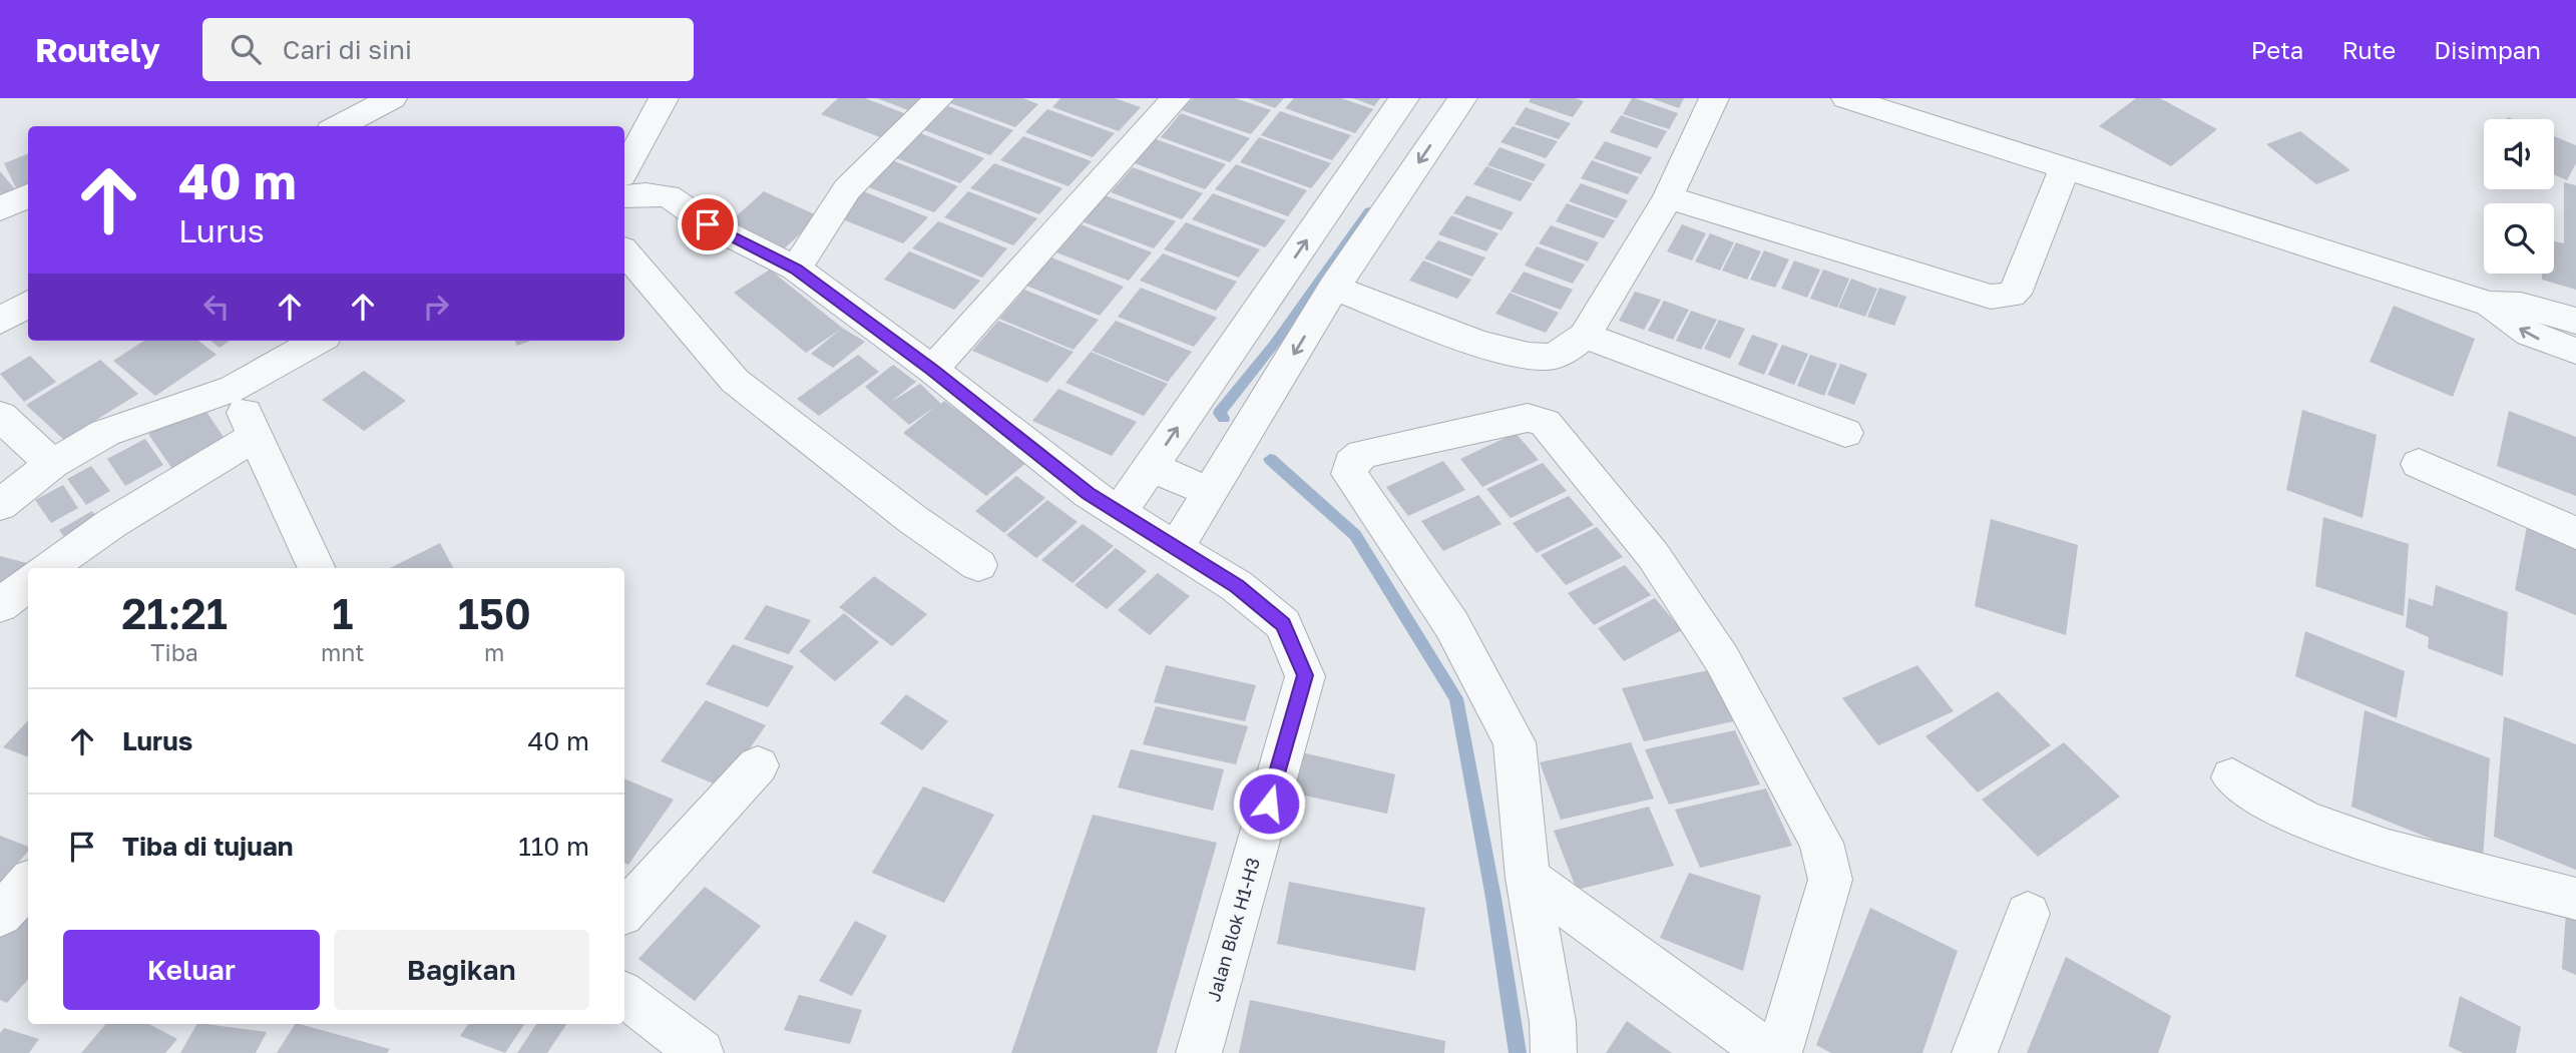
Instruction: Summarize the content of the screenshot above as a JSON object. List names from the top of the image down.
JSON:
{
  "streets": {
    "street": ["Jalan Blok H1-H3"]
  },
  "page": {
    "header": "Routely",
    "search": "Cari di sini",
    "nav": ["Peta", "Rute", "Disimpan"],
    "turn": ["40 m", "Lurus"],
    "eta": [
      "21:21",
      "Tiba",
      "1",
      "mnt",
      "150",
      "m"
    ],
    "list": [
      {
        "name": "Lurus",
        "value": "40 m"
      },
      {
        "name": "Tiba di tujuan",
        "value": "110 m"
      }
    ],
    "buttons": ["Keluar", "Bagikan"]
  }
}
